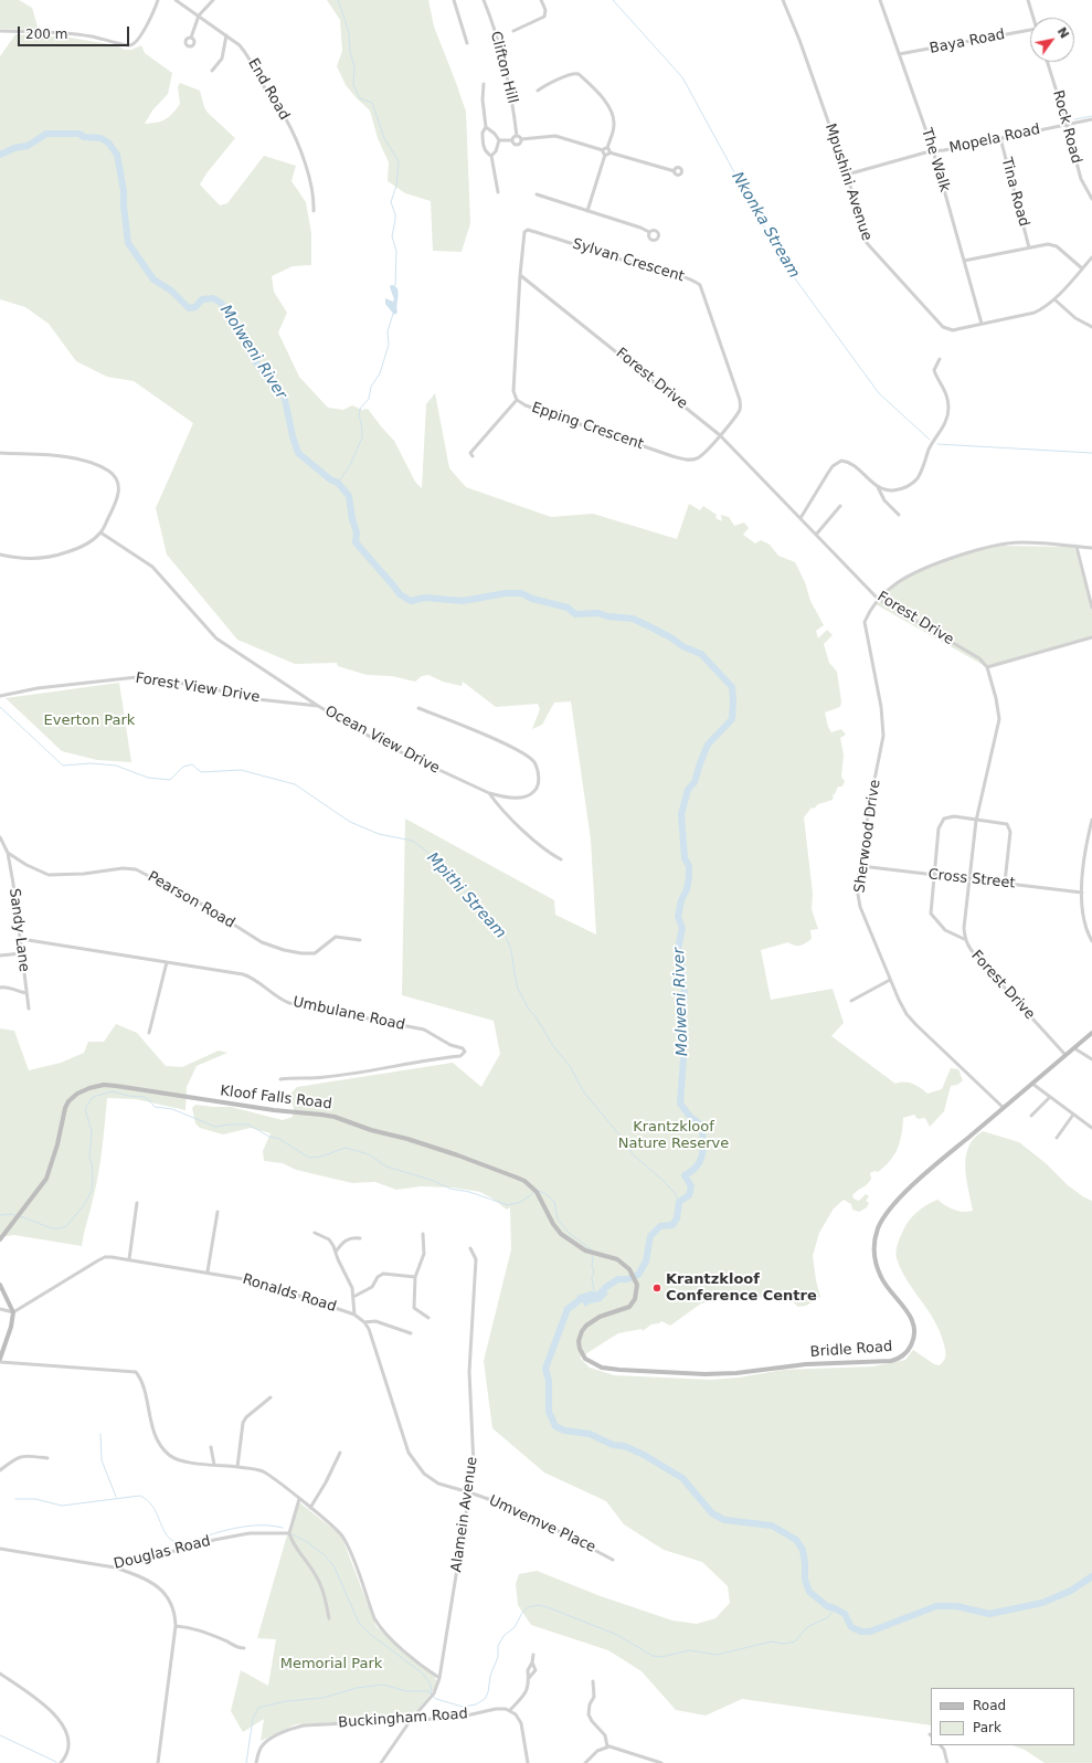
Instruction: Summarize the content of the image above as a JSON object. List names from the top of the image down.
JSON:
{
  "streets": {
    "main road": ["Kloof Falls Road", "Bridle Road"],
    "street": [
      "Baya Road",
      "Clifton Hill",
      "End Road",
      "Rock Road",
      "Mopela Road",
      "The Walk",
      "Mpushini Avenue",
      "Tina Road",
      "Sylvan Crescent",
      "Forest Drive",
      "Epping Crescent",
      "Forest View Drive",
      "Ocean View Drive",
      "Sherwood Drive",
      "Cross Street",
      "Pearson Road",
      "Sandy Lane",
      "Umbulane Road",
      "Ronalds Road",
      "Alamein Avenue",
      "Umvemve Place",
      "Douglas Road",
      "Buckingham Road"
    ]
  },
  "crossings": [
    ["Baya Road", "The Walk"],
    ["Rock Road", "Mopela Road"],
    ["Mopela Road", "The Walk"],
    ["Mopela Road", "Mpushini Avenue"],
    ["Mopela Road", "Tina Road"],
    ["The Walk", "Mpushini Avenue"],
    ["Sylvan Crescent", "Forest Drive"],
    ["Sylvan Crescent", "Epping Crescent"],
    ["Forest Drive", "Epping Crescent"],
    ["Forest Drive", "Sherwood Drive"],
    ["Forest Drive", "Cross Street"],
    ["Forest Drive", "Bridle Road"],
    ["Forest View Drive", "Ocean View Drive"],
    ["Sherwood Drive", "Cross Street"],
    ["Sherwood Drive", "Bridle Road"],
    ["Pearson Road", "Sandy Lane"],
    ["Sandy Lane", "Umbulane Road"],
    ["Kloof Falls Road", "Bridle Road"],
    ["Ronalds Road", "Alamein Avenue"],
    ["Ronalds Road", "Umvemve Place"],
    ["Alamein Avenue", "Umvemve Place"],
    ["Alamein Avenue", "Buckingham Road"]
  ],
  "water": ["Nkonka Stream", "Molweni River", "Mpithi Stream"],
  "parks": ["Everton Park", "Krantzkloof Nature Reserve", "Memorial Park"],
  "places": ["Krantzkloof Conference Centre"],
  "legend": ["Road", "Park"],
  "scale_bar": "200 m",
  "north": "top right"
}
